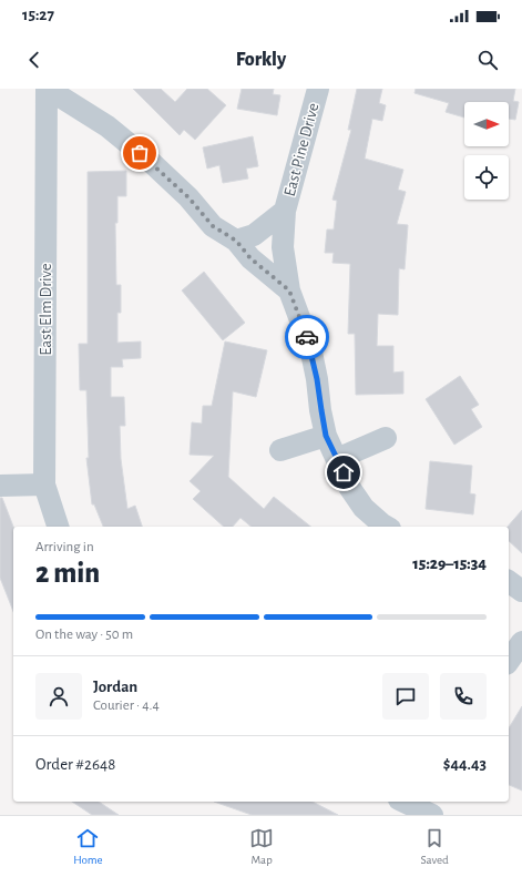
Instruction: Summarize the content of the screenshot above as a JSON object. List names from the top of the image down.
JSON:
{
  "streets": {
    "street": ["East Pine Drive", "East Elm Drive"]
  },
  "north": "right",
  "page": {
    "status": "15:27",
    "header": "Forkly",
    "heading": ["2 min", "Arriving in", "15:29–15:34"],
    "panel": [
      "Jordan",
      "Courier · 4.4",
      "Order #2648",
      "$44.43"
    ],
    "bar": "On the way · 50 m",
    "tabs": ["Home", "Map", "Saved"]
  }
}
